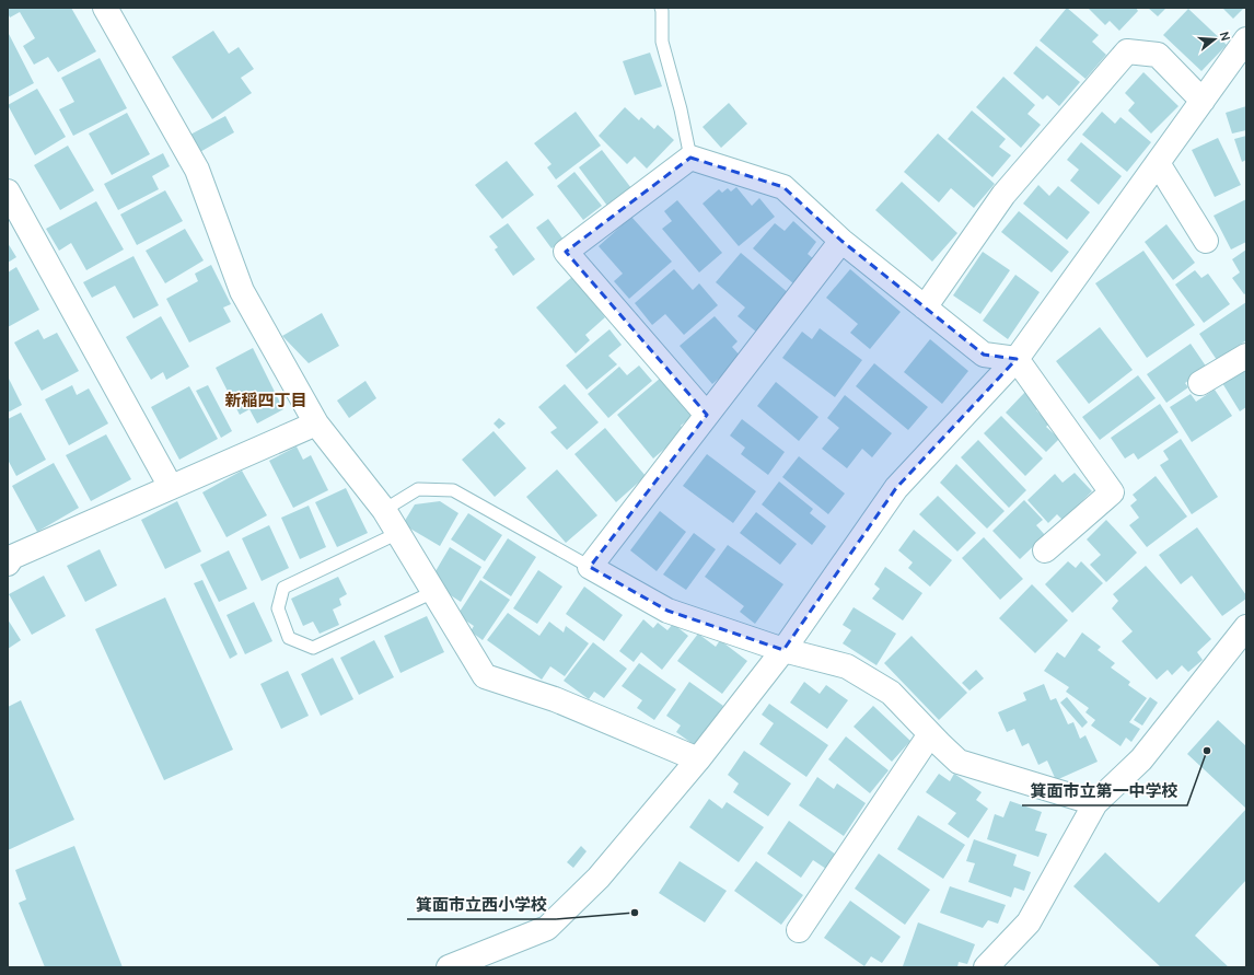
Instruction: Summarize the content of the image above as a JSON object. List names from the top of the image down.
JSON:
{
  "districts": ["新稲四丁目"],
  "places": ["箕面市立第一中学校", "箕面市立西小学校"],
  "north": "right"
}
